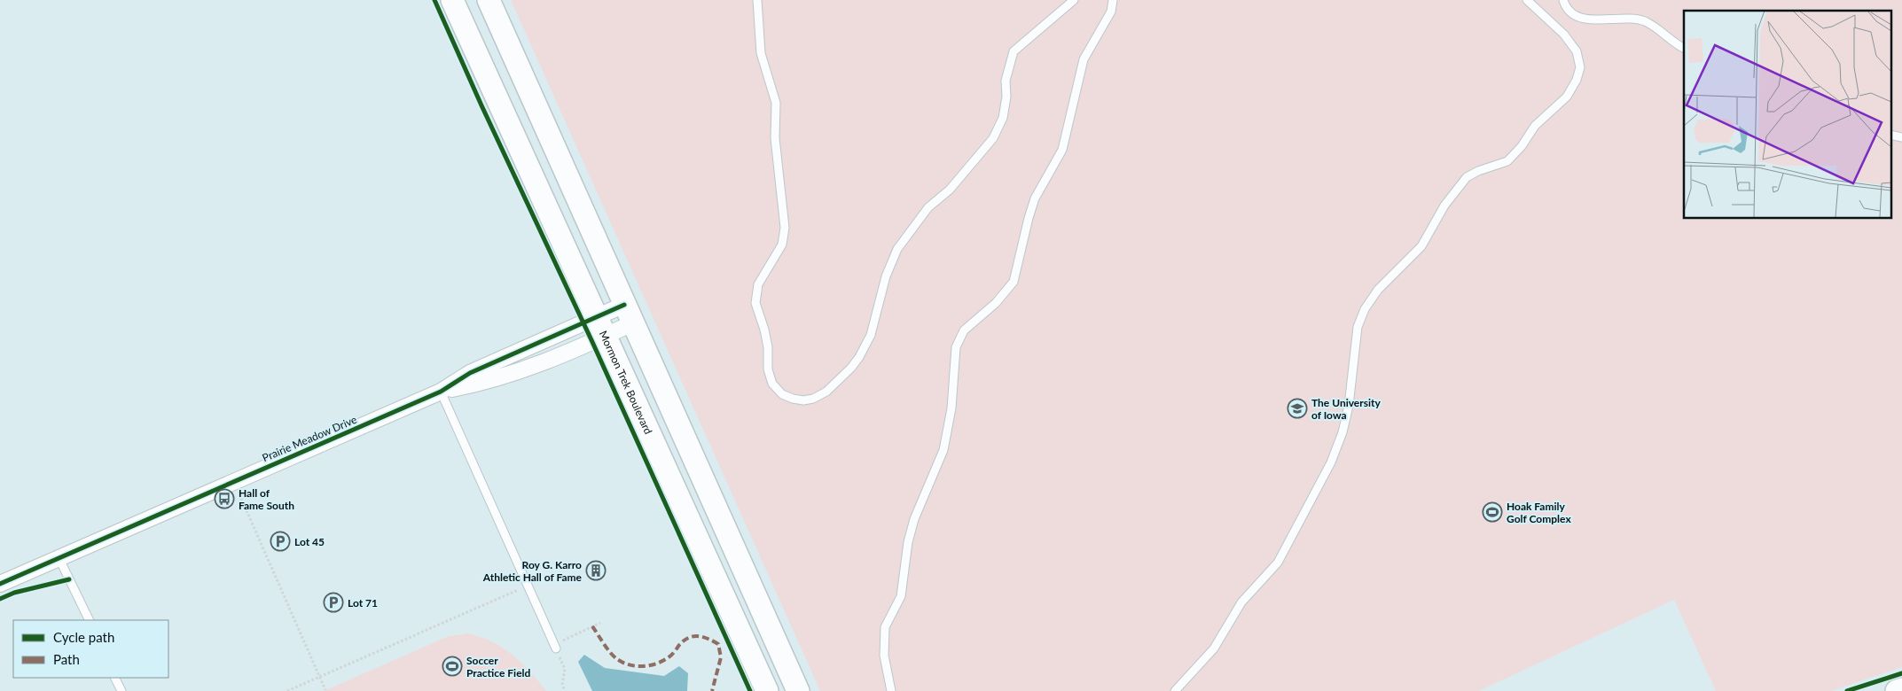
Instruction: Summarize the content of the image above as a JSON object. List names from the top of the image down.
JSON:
{
  "streets": {
    "main road": ["Mormon Trek Boulevard"],
    "street": ["Prairie Meadow Drive"]
  },
  "crossings": [
    ["Mormon Trek Boulevard", "Prairie Meadow Drive"]
  ],
  "places": {
    "school or university": ["The University of Iowa"],
    "bus stop": ["Hall of Fame South"],
    "sports": ["Hoak Family Golf Complex", "Soccer Practice Field"],
    "parking": ["Lot 45", "Lot 71"],
    "building": ["Roy G. Karro Athletic Hall of Fame"]
  },
  "legend": ["Cycle path", "Path"]
}
